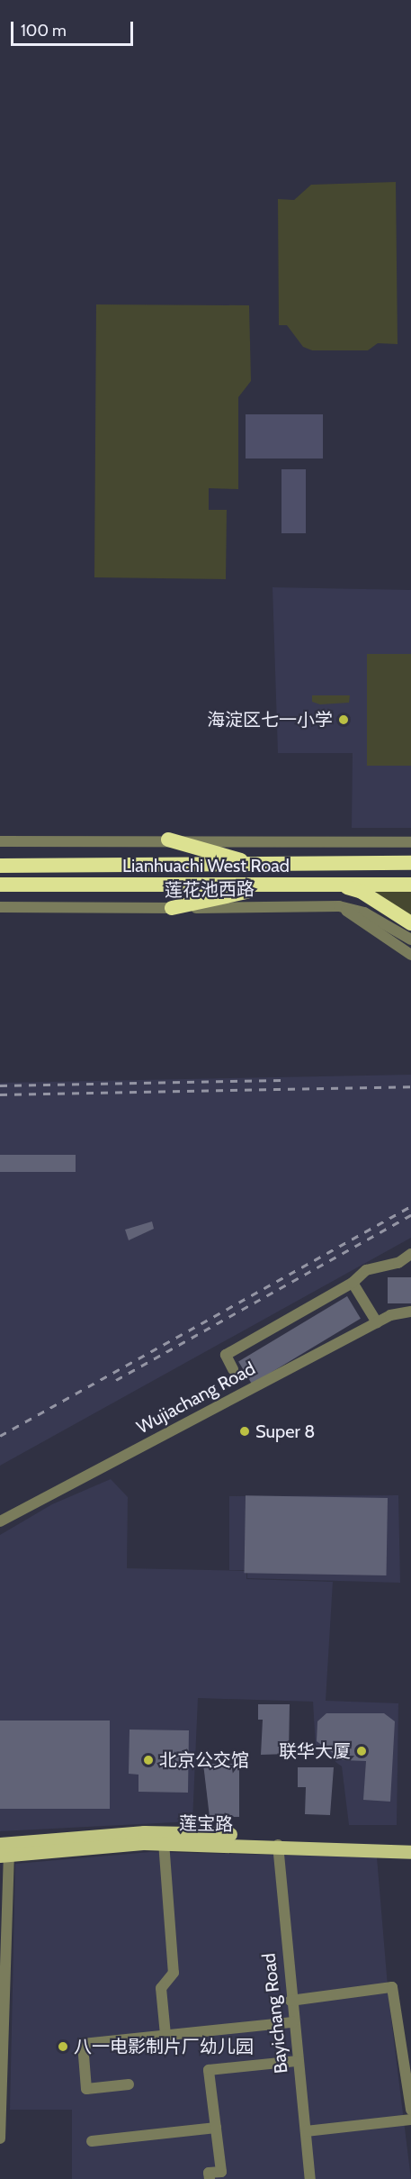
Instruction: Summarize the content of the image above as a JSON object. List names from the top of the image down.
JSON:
{
  "streets": {
    "highway": ["Lianhuachi West Road"],
    "main road": ["莲宝路"],
    "street": ["莲花池西路", "Wujiachang Road", "Bayichang Road"]
  },
  "crossings": [
    ["莲宝路", "Bayichang Road"]
  ],
  "places": [
    "海淀区七一小学",
    "Super 8",
    "联华大厦",
    "北京公交馆",
    "八一电影制片厂幼儿园"
  ],
  "scale_bar": "100 m"
}
